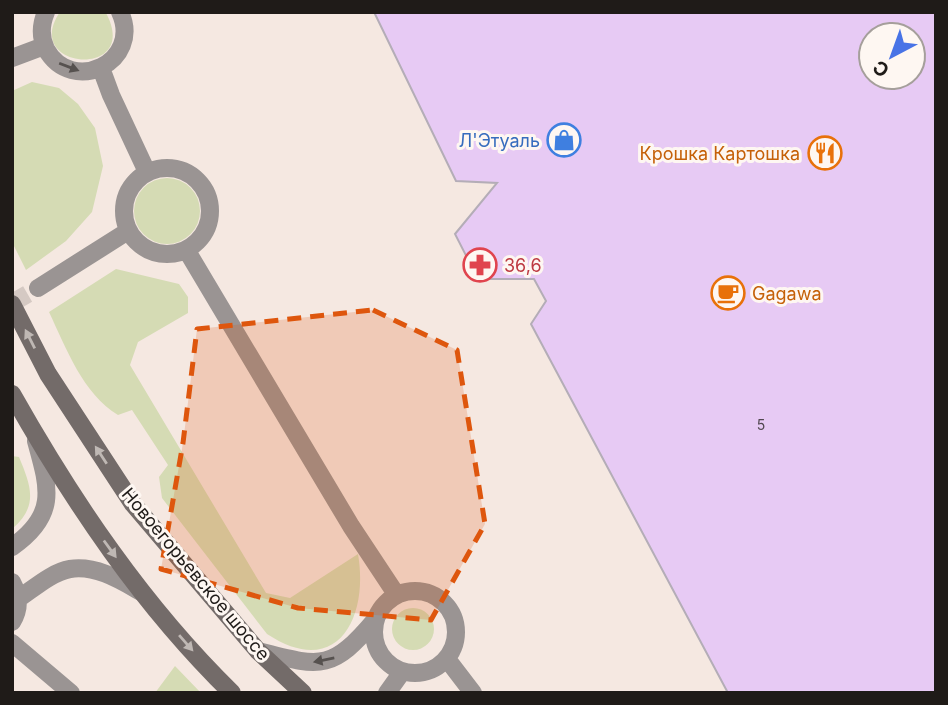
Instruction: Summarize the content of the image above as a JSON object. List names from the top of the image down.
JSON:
{
  "streets": {
    "main road": ["Новоегорьевское шоссе"]
  },
  "places": {
    "shop": ["Л'Этуаль"],
    "restaurant": ["Крошка Картошка"],
    "pharmacy": ["36,6"],
    "cafe": ["Gagawa"]
  },
  "house_numbers": ["5"],
  "north": "bottom left"
}
